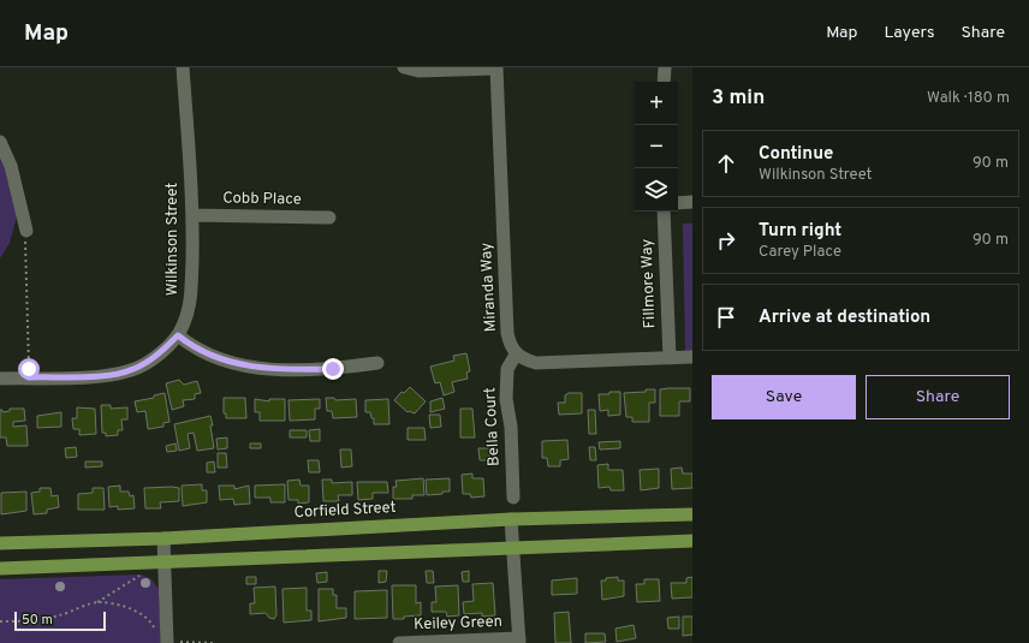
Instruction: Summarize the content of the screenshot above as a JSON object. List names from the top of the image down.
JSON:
{
  "streets": {
    "main road": ["Corfield Street"],
    "street": [
      "Cobb Place",
      "Wilkinson Street",
      "Fillmore Way",
      "Miranda Way",
      "Bella Court",
      "Keiley Green"
    ]
  },
  "crossings": [
    ["Cobb Place", "Wilkinson Street"],
    ["Miranda Way", "Bella Court"]
  ],
  "scale_bar": "50 m",
  "page": {
    "header": "Map",
    "nav": ["Map", "Layers", "Share"],
    "heading": ["3 min", "Walk · 180 m"],
    "map_buttons": ["+", "−"],
    "list": [
      ["Continue", "Wilkinson Street", "90 m"],
      ["Turn right", "Carey Place", "90 m"],
      "Arrive at destination"
    ],
    "buttons": ["Save", "Share"],
    "scale": "50 m"
  }
}
